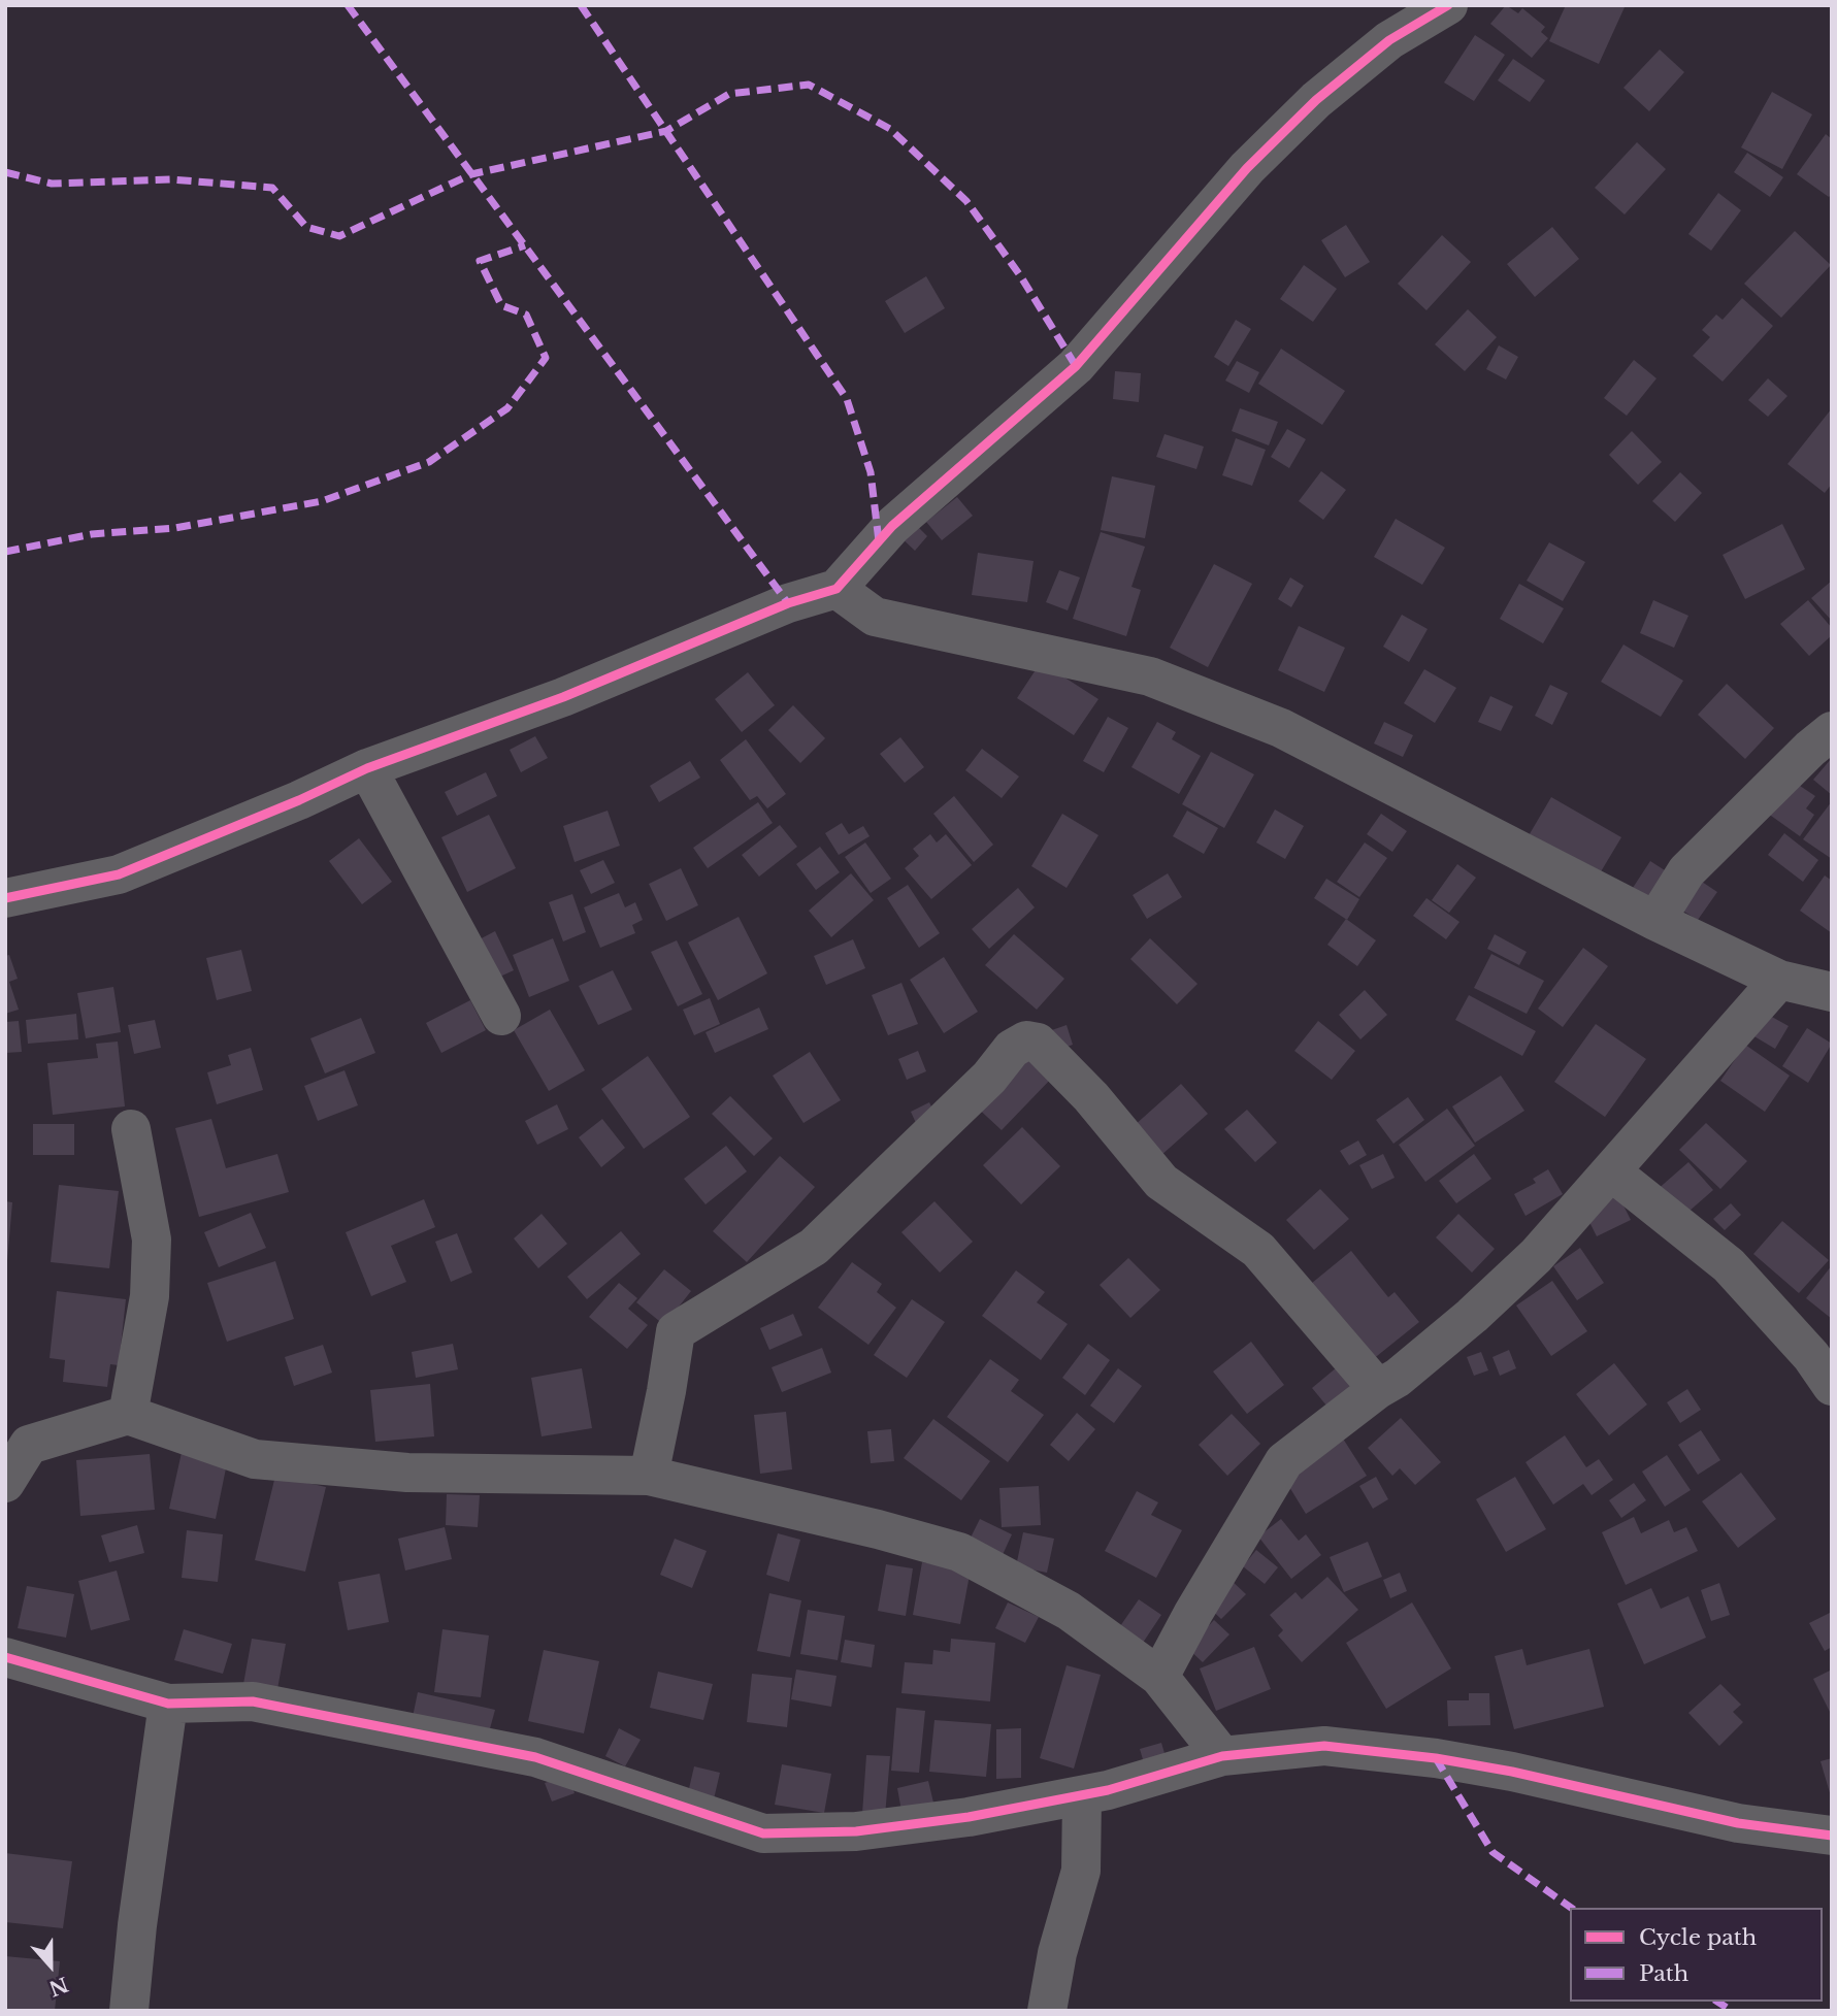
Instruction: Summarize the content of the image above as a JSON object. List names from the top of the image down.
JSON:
{
  "legend": ["Cycle path", "Path"],
  "north": "bottom"
}
